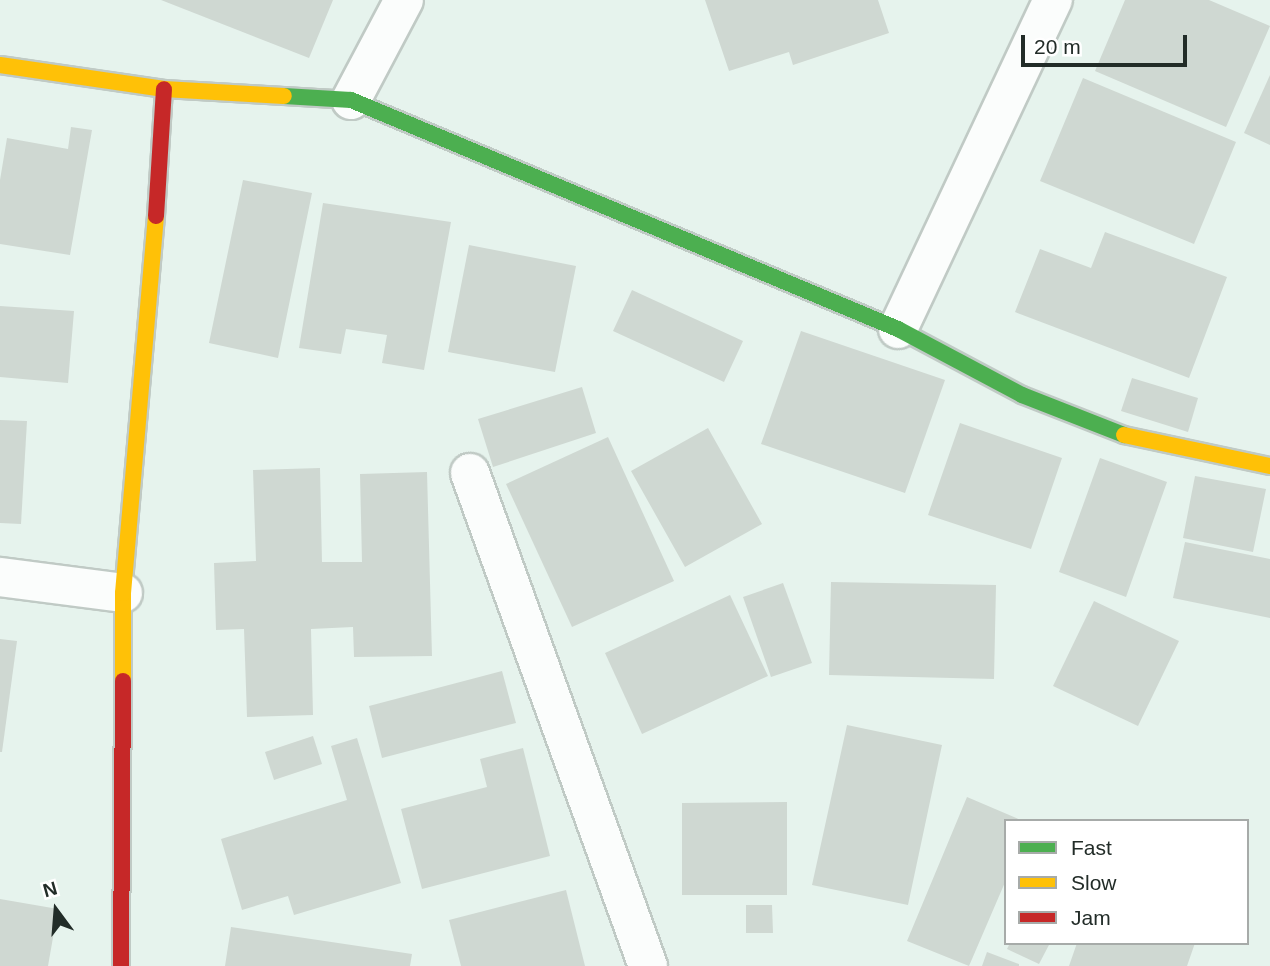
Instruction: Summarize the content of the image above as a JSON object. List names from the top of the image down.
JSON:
{
  "legend": ["Fast", "Slow", "Jam"],
  "scale_bar": "20 m",
  "north": "top"
}
